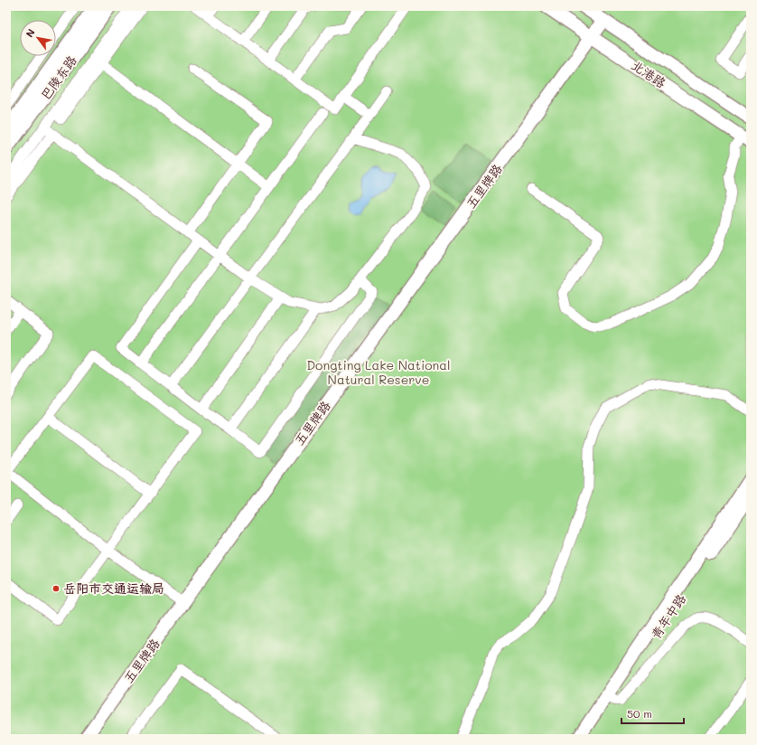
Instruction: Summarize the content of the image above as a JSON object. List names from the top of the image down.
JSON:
{
  "streets": {
    "main road": [
      "北港路",
      "巴陵东路",
      "五里牌路",
      "青年中路"
    ]
  },
  "crossings": [
    ["北港路", "五里牌路"]
  ],
  "parks": ["Dongting Lake National Natural Reserve"],
  "places": ["岳阳市交通运输局"],
  "scale_bar": "50 m",
  "north": "top left"
}
